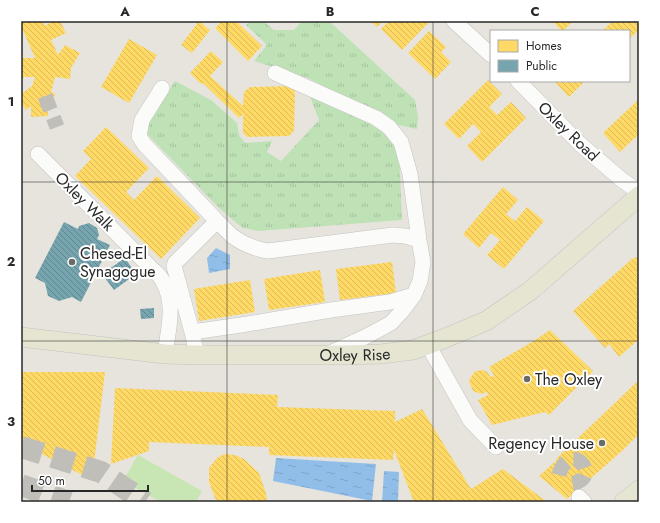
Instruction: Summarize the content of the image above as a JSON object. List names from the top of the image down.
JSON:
{
  "streets": {
    "main road": ["Oxley Rise"],
    "street": ["Oxley Road", "Oxley Walk"]
  },
  "crossings": [
    ["Oxley Road", "Oxley Rise"],
    ["Oxley Walk", "Oxley Rise"]
  ],
  "places": ["Chesed-El Synagogue", "The Oxley", "Regency House"],
  "legend": ["Homes", "Public"],
  "scale_bar": "50 m",
  "grid": {
    "columns": ["A", "B", "C"],
    "rows": ["1", "2", "3"]
  }
}
